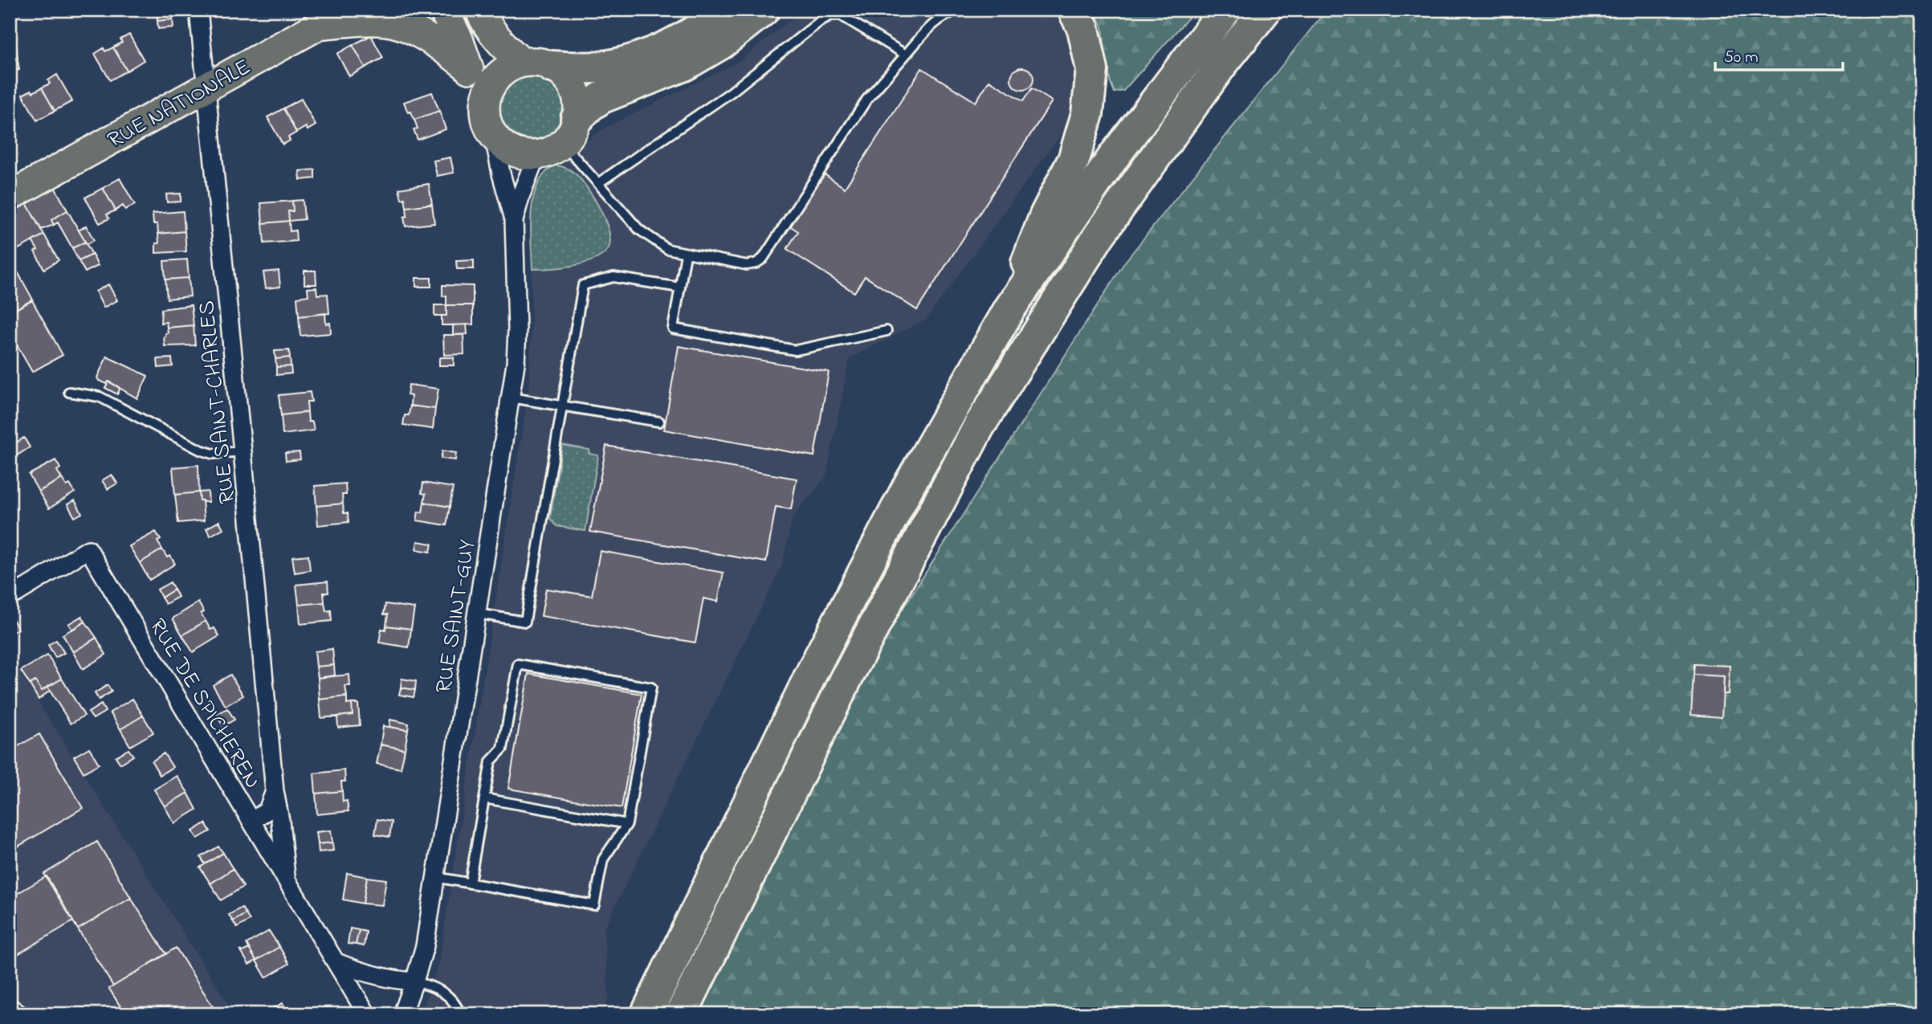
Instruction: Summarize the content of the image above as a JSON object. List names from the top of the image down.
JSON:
{
  "streets": {
    "main road": ["RUE NATIONALE"],
    "street": ["RUE SAINT-CHARLES", "RUE SAINT-GUY", "RUE DE SPICHEREN"]
  },
  "crossings": [
    ["RUE NATIONALE", "RUE SAINT-CHARLES"],
    ["RUE SAINT-CHARLES", "RUE DE SPICHEREN"]
  ],
  "scale_bar": "50 m"
}
